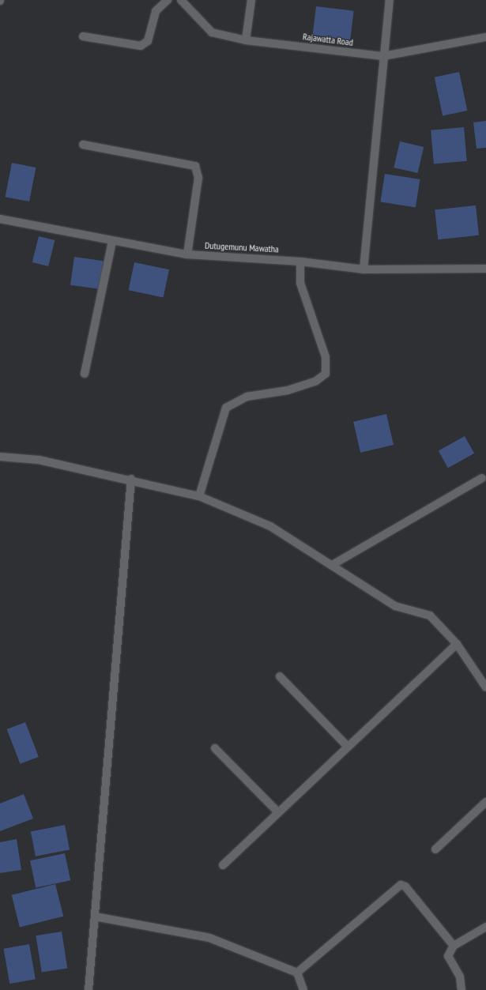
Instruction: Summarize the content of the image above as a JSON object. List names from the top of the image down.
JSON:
{
  "streets": {
    "street": ["Rajawatta Road", "Dutugemunu Mawatha"]
  }
}
